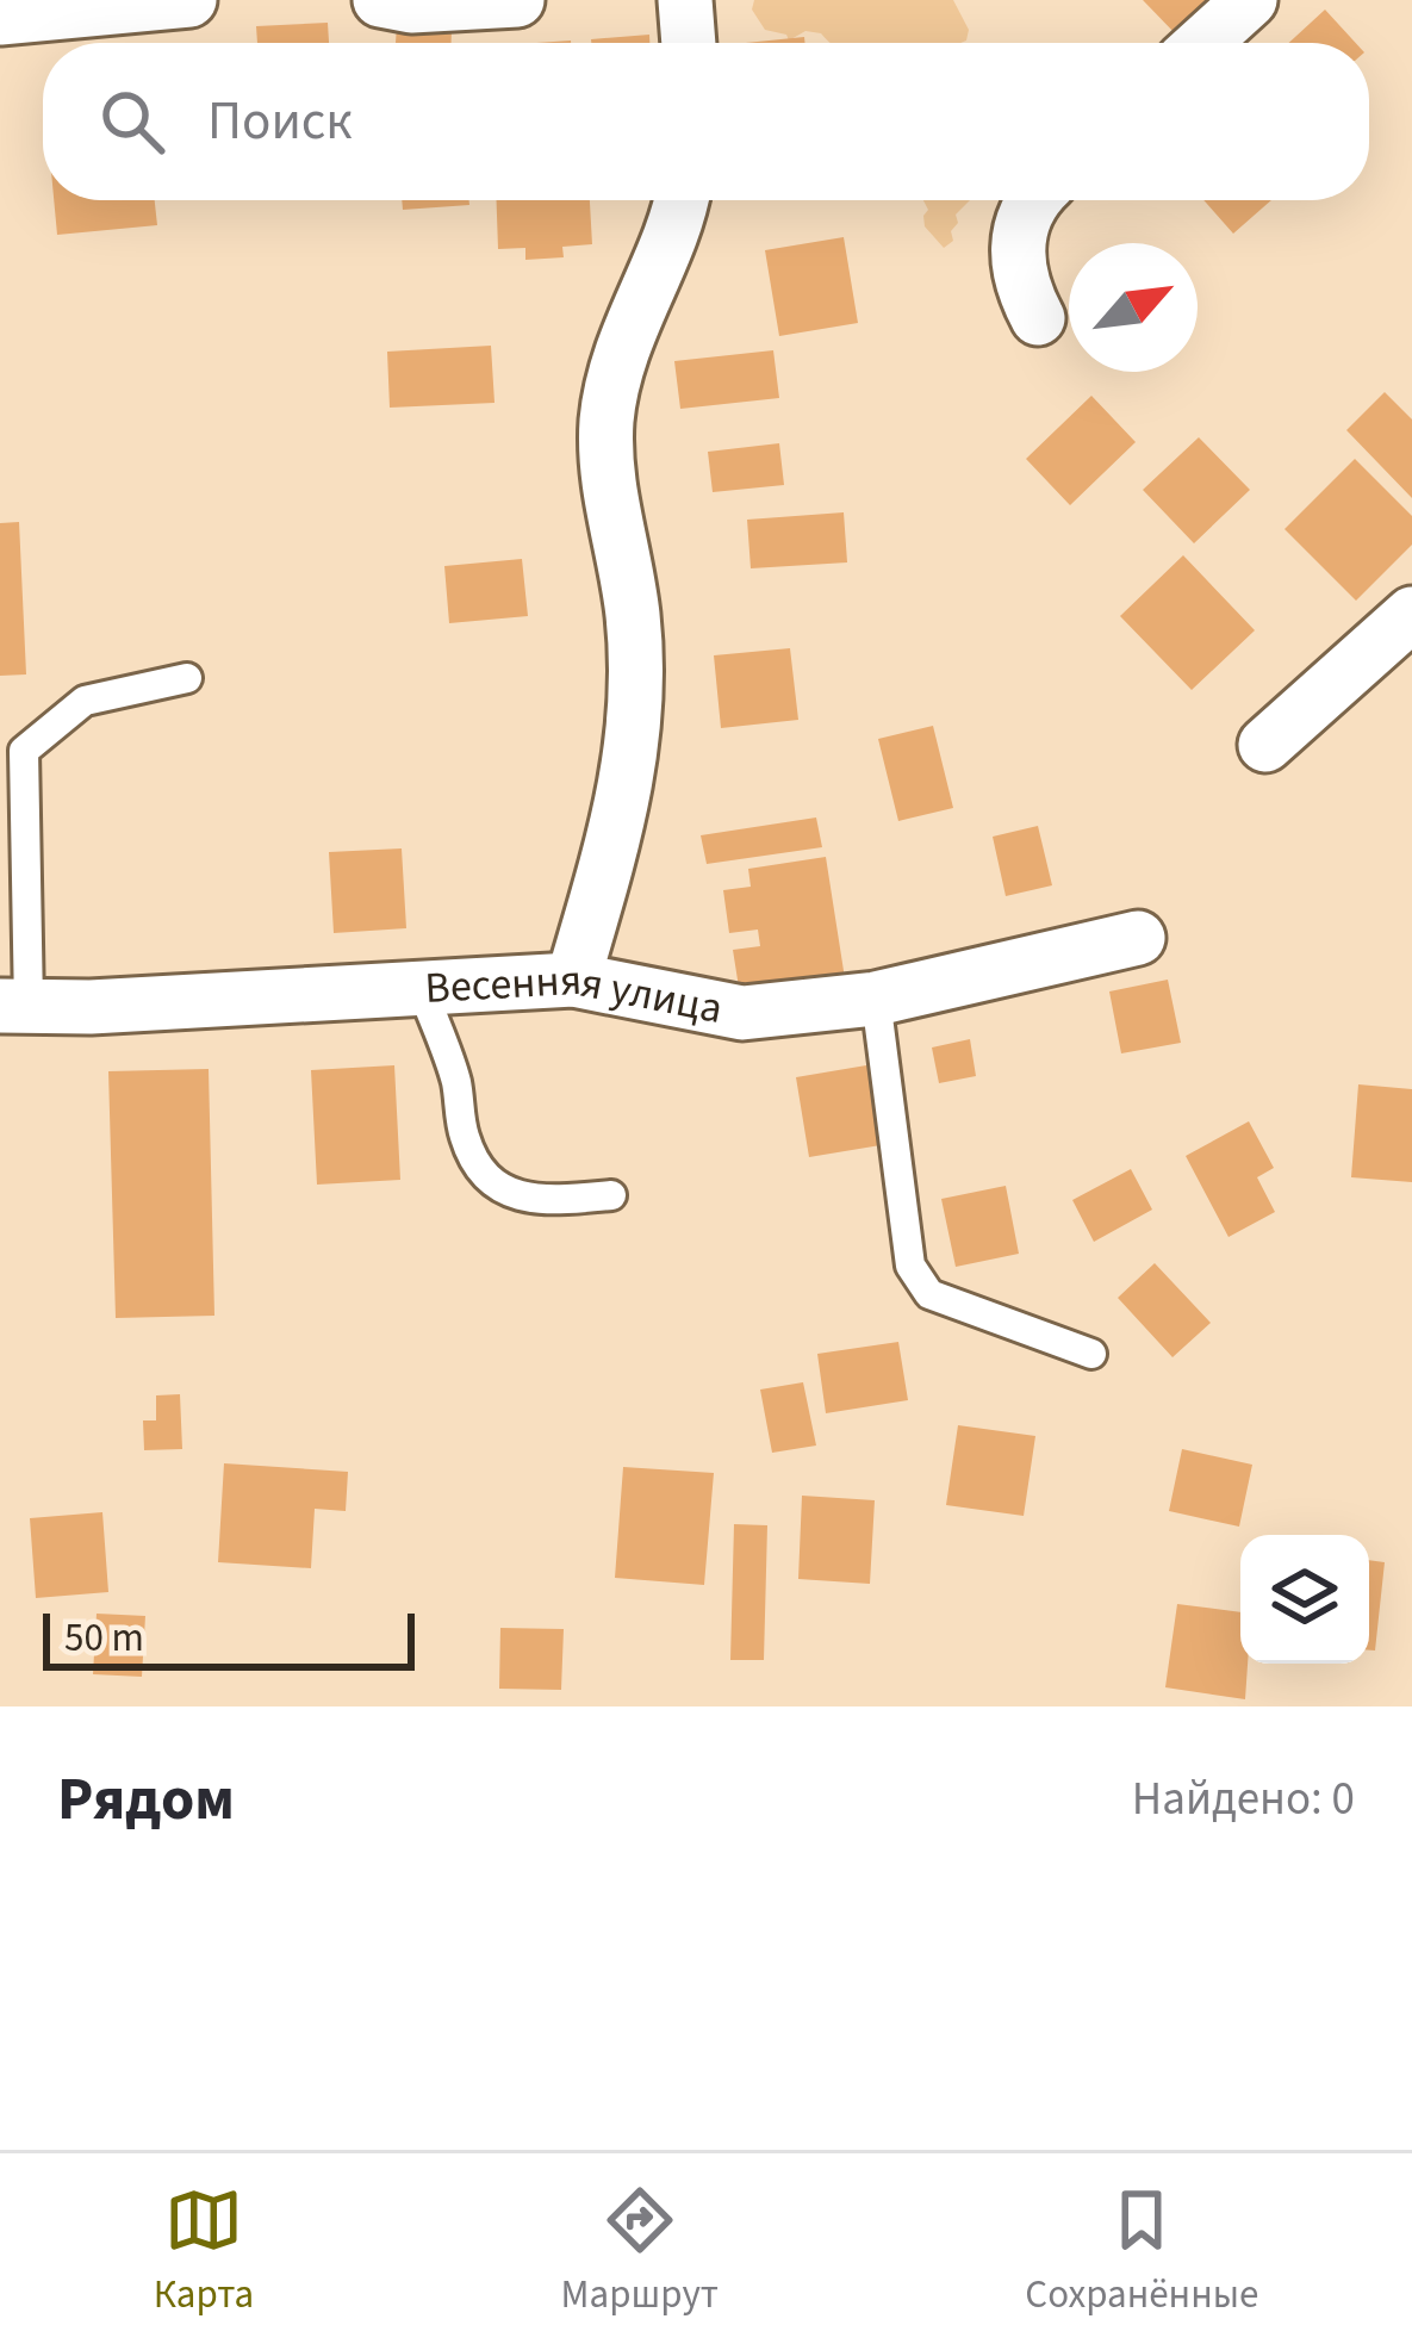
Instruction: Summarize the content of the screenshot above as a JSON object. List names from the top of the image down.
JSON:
{
  "streets": {
    "street": ["Весенняя улица"]
  },
  "scale_bar": "50 m",
  "north": "top right",
  "page": {
    "search": "Поиск",
    "scale": "50 m",
    "heading": ["Рядом", "Найдено: 0"],
    "nav": ["Карта", "Маршрут", "Сохранённые"]
  }
}
